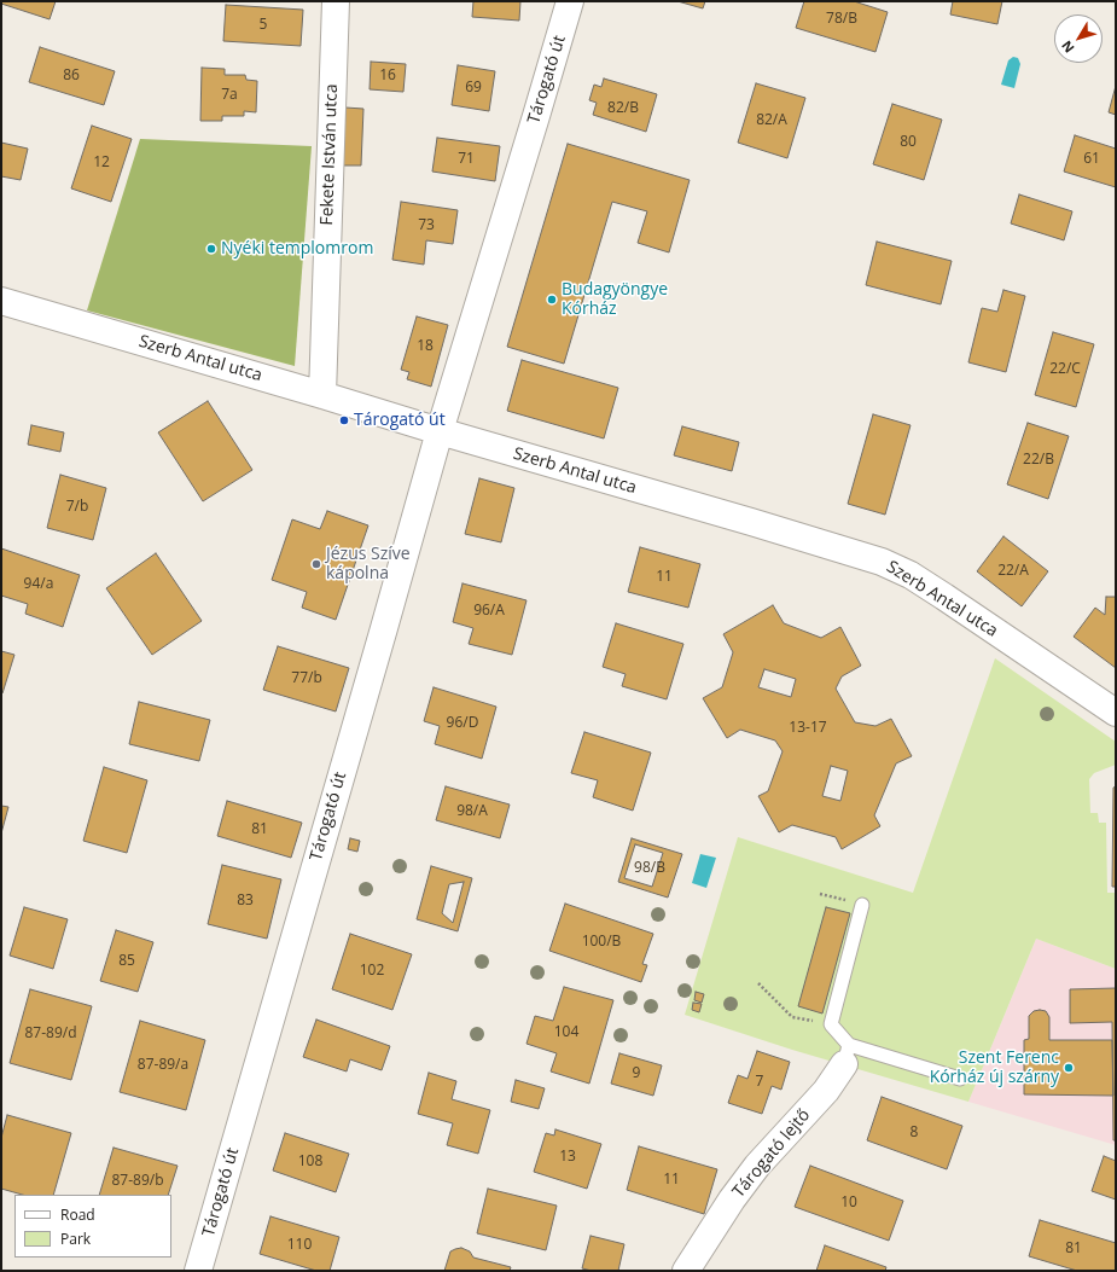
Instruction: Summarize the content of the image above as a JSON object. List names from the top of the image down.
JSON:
{
  "streets": {
    "street": [
      "Tárogató út",
      "Fekete István utca",
      "Szerb Antal utca",
      "Tárogató lejtő"
    ]
  },
  "crossings": [
    ["Tárogató út", "Szerb Antal utca"],
    ["Fekete István utca", "Szerb Antal utca"]
  ],
  "places": [
    "Nyéki templomrom",
    "Budagyöngye Kórház",
    "Tárogató út",
    "Jézus Szíve kápolna",
    "Szent Ferenc Kórház új szárny"
  ],
  "house_numbers": [
    "78/B",
    "5",
    "86",
    "16",
    "69",
    "7a",
    "82/B",
    "82/A",
    "80",
    "71",
    "61",
    "12",
    "73",
    "18",
    "22/C",
    "22/B",
    "7/b",
    "22/A",
    "11",
    "94/a",
    "96/A",
    "77/b",
    "96/D",
    "13-17",
    "98/A",
    "81",
    "98/B",
    "83",
    "100/B",
    "85",
    "102",
    "104",
    "87-89/d",
    "87-89/a",
    "9",
    "7",
    "8",
    "13",
    "108",
    "11",
    "87-89/b",
    "10",
    "110",
    "81"
  ],
  "legend": ["Road", "Park"],
  "north": "bottom left"
}
